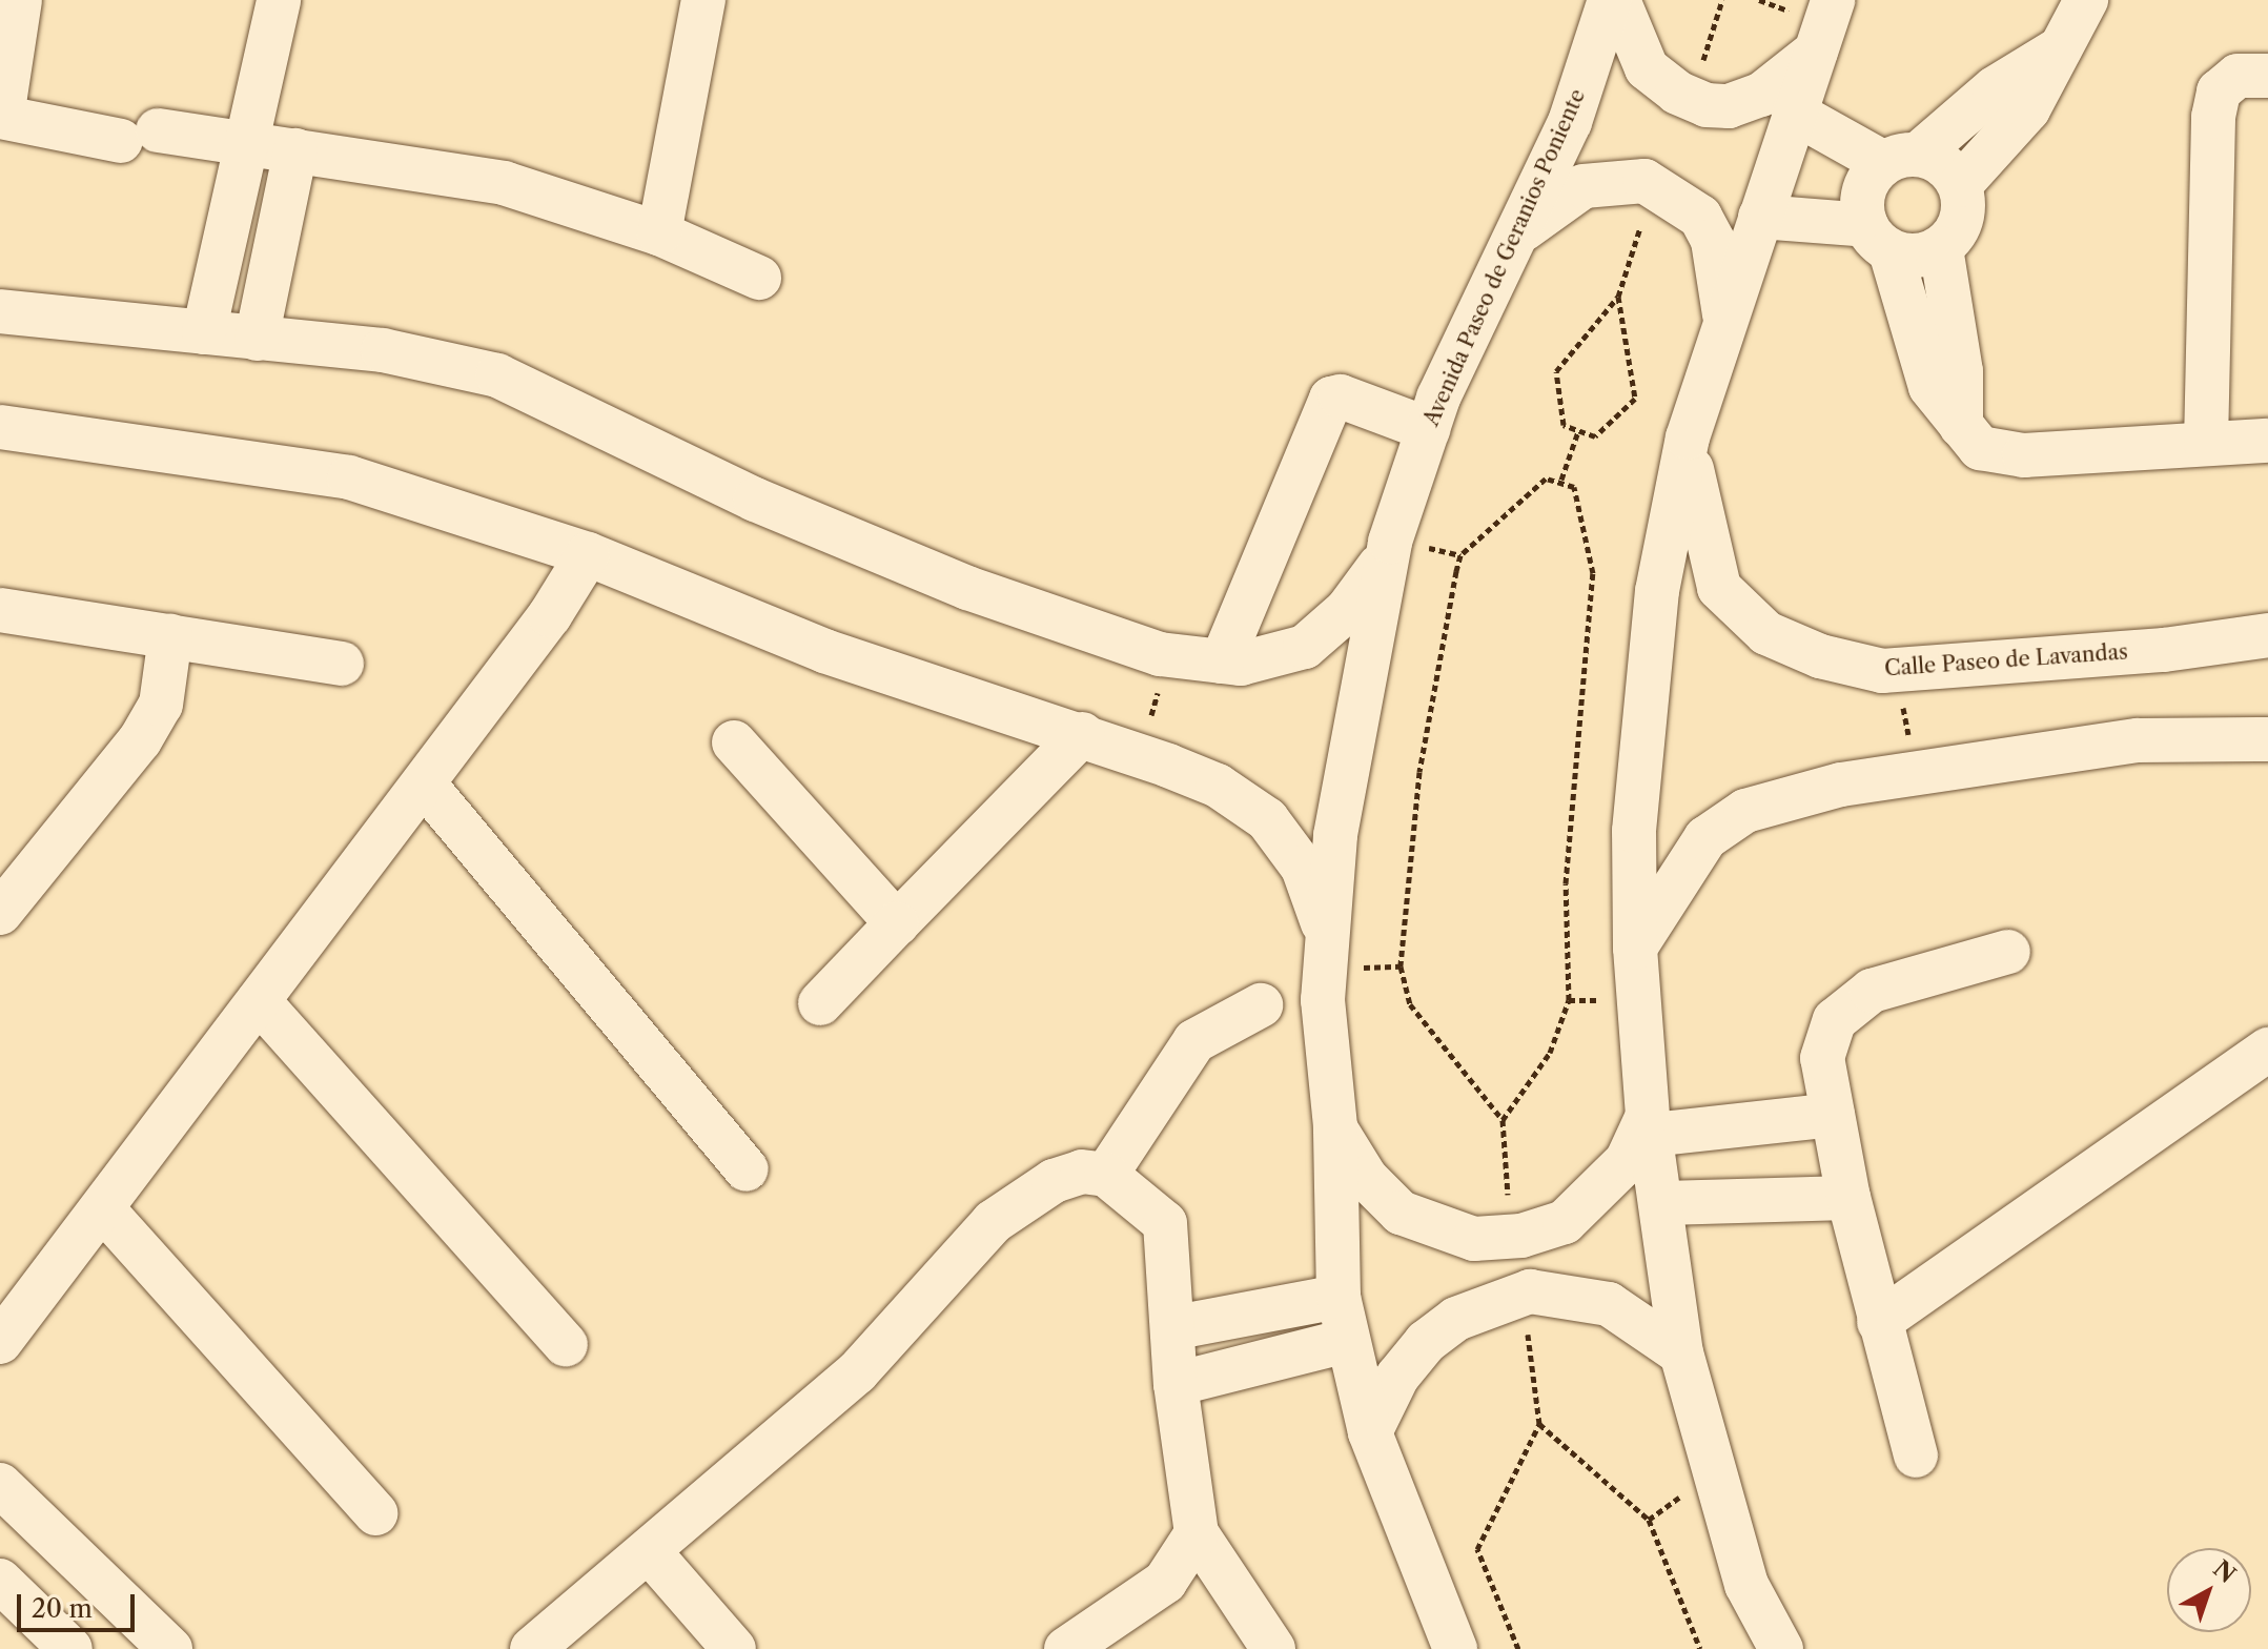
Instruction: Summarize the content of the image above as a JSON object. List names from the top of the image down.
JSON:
{
  "streets": {
    "street": ["Avenida Paseo de Geranios Poniente", "Calle Paseo de Lavandas"]
  },
  "scale_bar": "20 m",
  "north": "top right"
}
